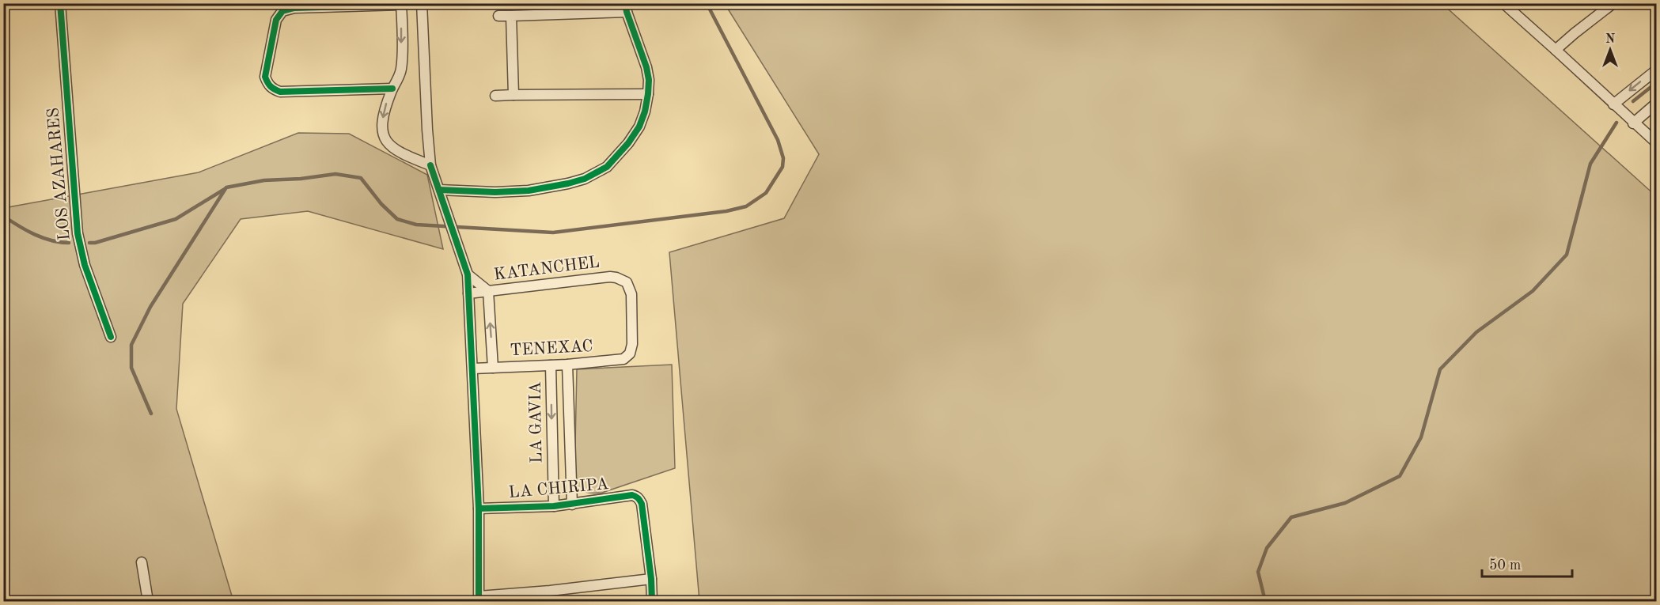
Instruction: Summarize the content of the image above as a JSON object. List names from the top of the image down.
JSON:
{
  "streets": {
    "street": [
      "LOS AZAHARES",
      "KATANCHEL",
      "TENEXAC",
      "LA GAVIA",
      "LA CHIRIPA"
    ]
  },
  "crossings": [
    ["KATANCHEL", "TENEXAC"],
    ["TENEXAC", "LA GAVIA"],
    ["LA GAVIA", "LA CHIRIPA"]
  ],
  "scale_bar": "50 m",
  "north": "top"
}
